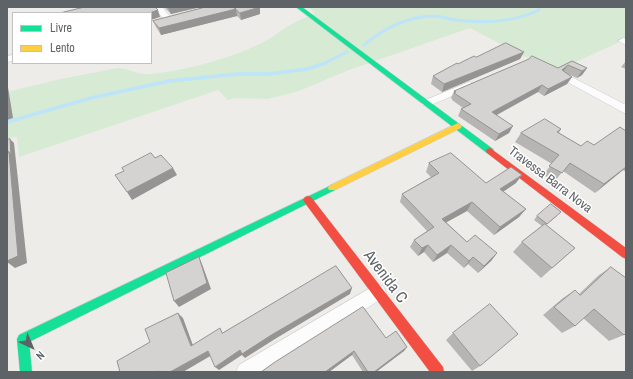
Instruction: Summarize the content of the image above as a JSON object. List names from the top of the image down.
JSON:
{
  "streets": {
    "street": ["Travessa Barra Nova", "Avenida C"]
  },
  "legend": ["Livre", "Lento"],
  "north": "bottom right"
}
